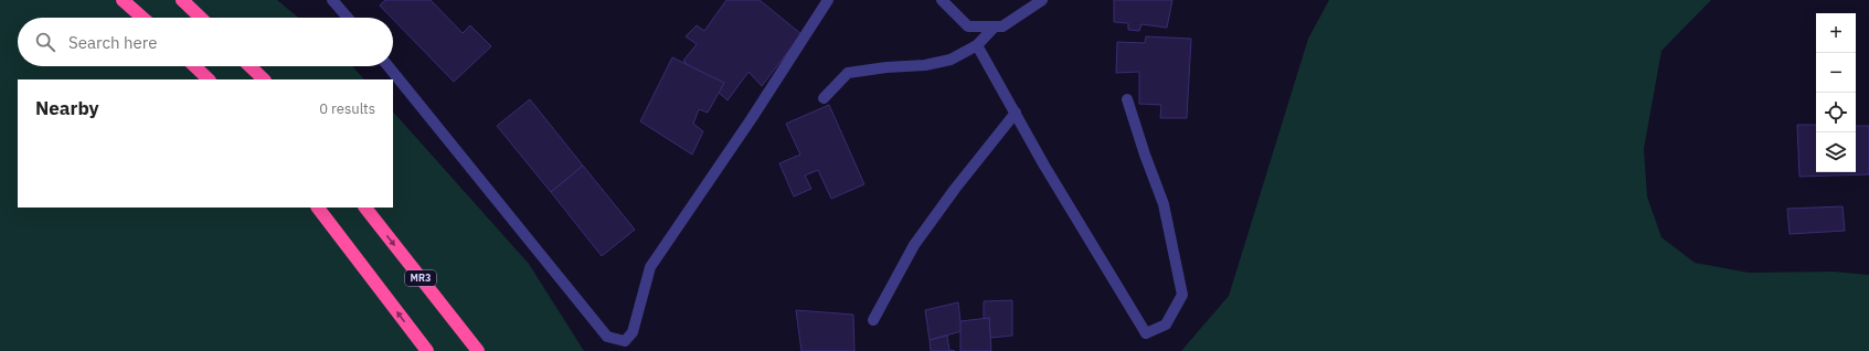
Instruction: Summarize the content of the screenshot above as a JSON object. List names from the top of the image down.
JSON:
{
  "streets": {
    "highway": ["MR3"]
  },
  "page": {
    "map_buttons": ["+", "−"],
    "search": "Search here",
    "heading": ["Nearby", "0 results"]
  }
}
